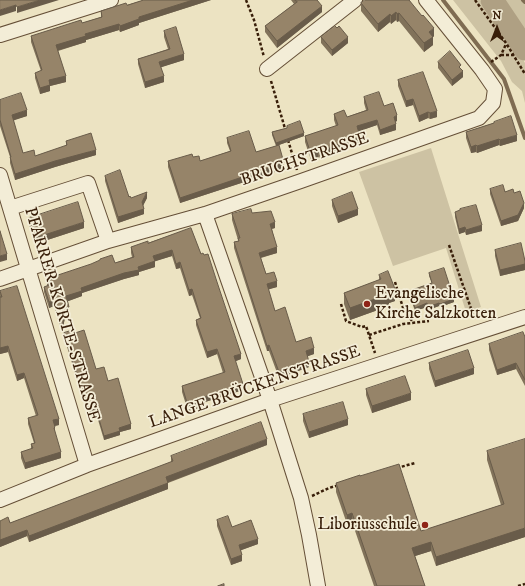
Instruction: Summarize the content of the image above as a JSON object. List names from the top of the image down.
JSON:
{
  "streets": {
    "street": ["BRUCHSTRASSE", "PFARRER-KORTE-STRASSE", "LANGE BRÜCKENSTRASSE"]
  },
  "crossings": [
    ["BRUCHSTRASSE", "PFARRER-KORTE-STRASSE"],
    ["PFARRER-KORTE-STRASSE", "LANGE BRÜCKENSTRASSE"]
  ],
  "places": ["Evangelische Kirche Salzkotten", "Liboriusschule"],
  "north": "top"
}
